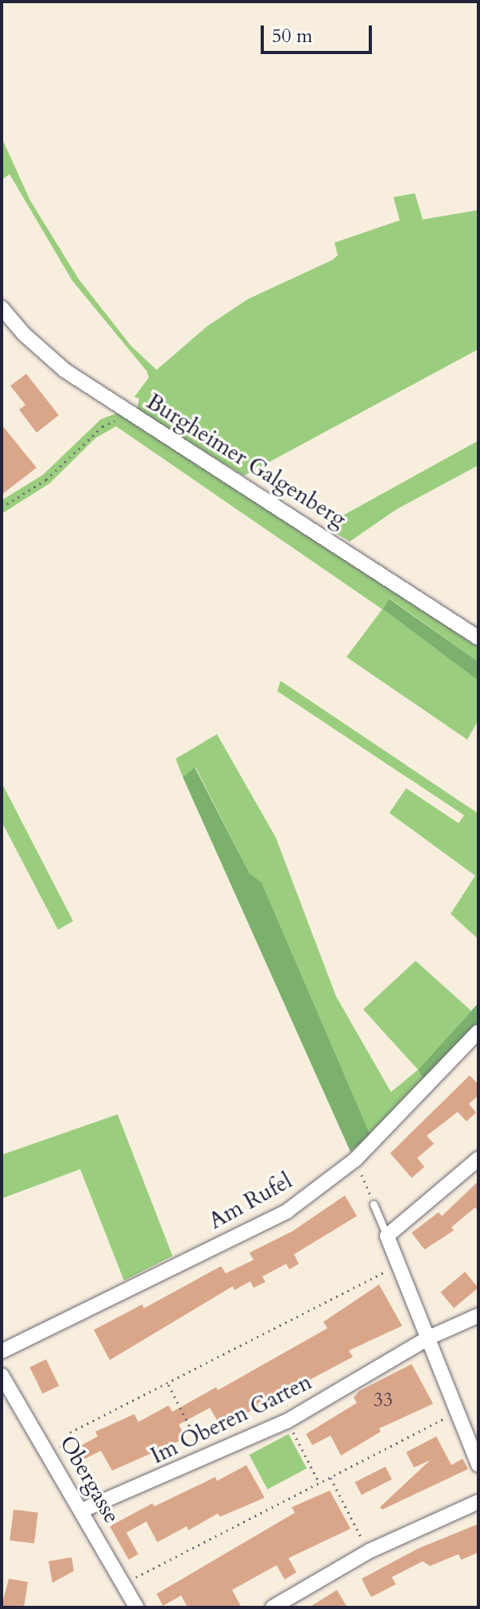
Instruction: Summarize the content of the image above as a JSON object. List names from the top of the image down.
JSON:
{
  "streets": {
    "street": [
      "Burgheimer Galgenberg",
      "Am Rufel",
      "Im Oberen Garten",
      "Obergasse"
    ]
  },
  "crossings": [
    ["Im Oberen Garten", "Obergasse"]
  ],
  "house_numbers": ["33"],
  "scale_bar": "50 m"
}
